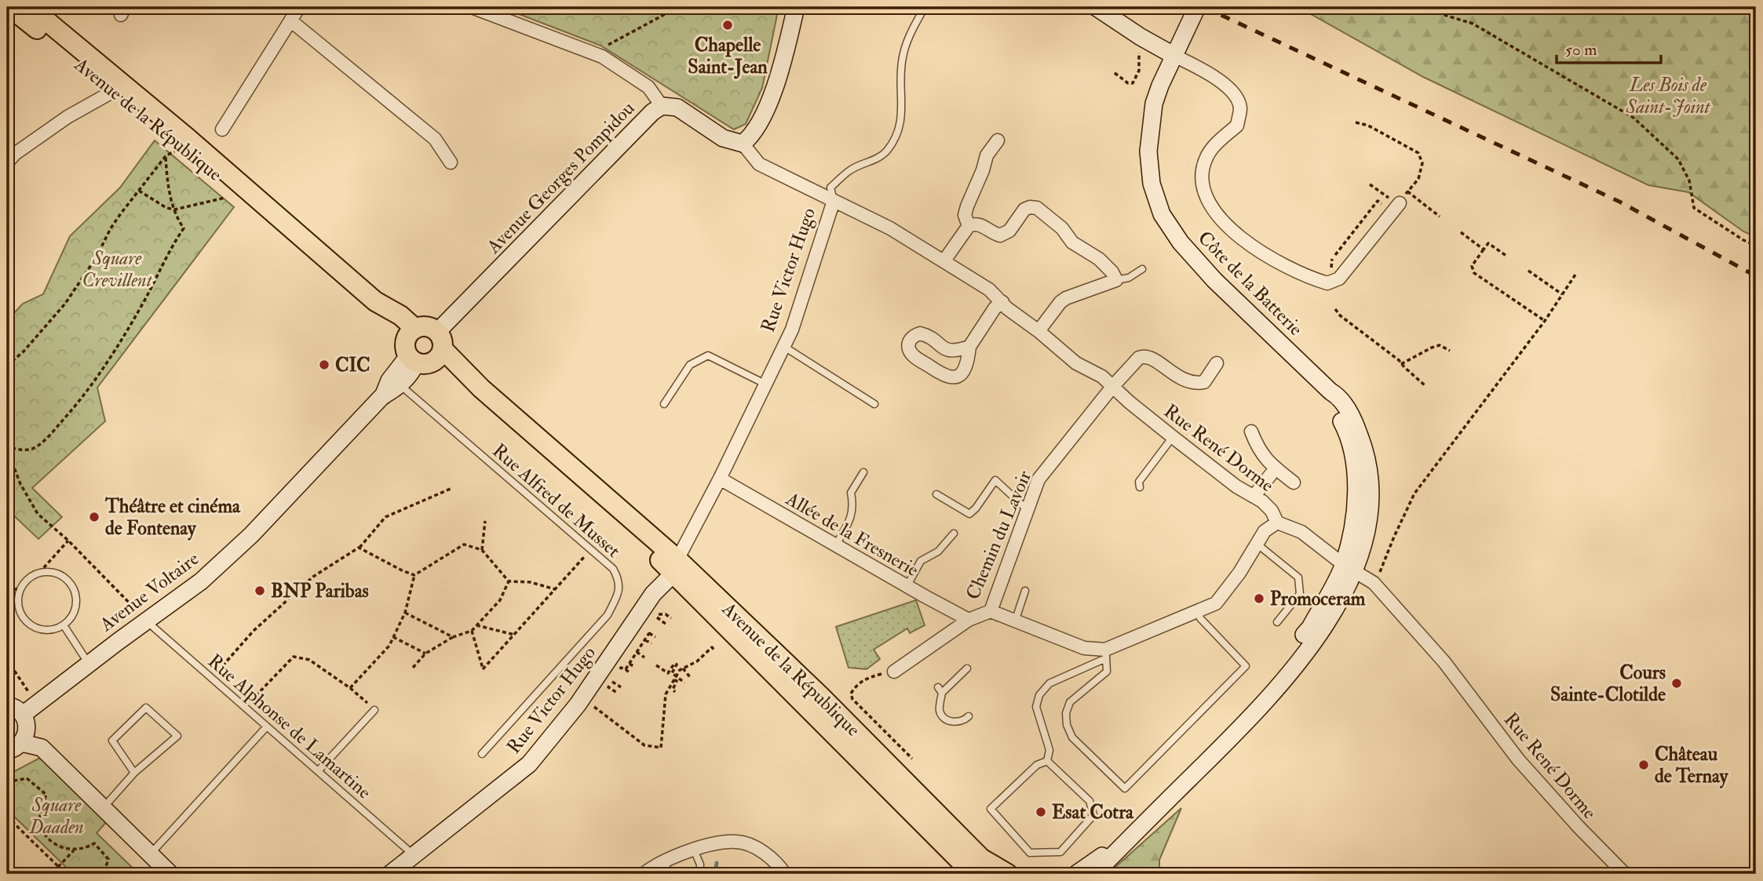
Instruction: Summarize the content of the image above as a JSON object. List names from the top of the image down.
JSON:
{
  "streets": {
    "main road": ["Avenue de la République"],
    "street": [
      "Avenue Georges Pompidou",
      "Rue Victor Hugo",
      "Côte de la Batterie",
      "Rue René Dorme",
      "Allée de la Fresnerie",
      "Chemin du Lavoir",
      "Avenue Voltaire"
    ],
    "lane": ["Rue Alfred de Musset", "Rue Alphonse de Lamartine"]
  },
  "crossings": [
    ["Avenue de la République", "Avenue Georges Pompidou"],
    ["Avenue de la République", "Rue Victor Hugo"],
    ["Avenue de la République", "Avenue Voltaire"],
    ["Avenue Georges Pompidou", "Rue René Dorme"],
    ["Avenue Georges Pompidou", "Avenue Voltaire"],
    ["Rue Victor Hugo", "Rue René Dorme"],
    ["Rue Victor Hugo", "Allée de la Fresnerie"],
    ["Rue Victor Hugo", "Rue Alphonse de Lamartine"],
    ["Côte de la Batterie", "Rue René Dorme"],
    ["Rue René Dorme", "Chemin du Lavoir"],
    ["Rue Alfred de Musset", "Avenue Voltaire"],
    ["Allée de la Fresnerie", "Chemin du Lavoir"],
    ["Avenue Voltaire", "Rue Alphonse de Lamartine"]
  ],
  "parks": ["Les Bois de Saint-Joint", "Square Crevillent", "Square Daaden"],
  "places": [
    "Chapelle Saint-Jean",
    "CIC",
    "Théâtre et cinéma de Fontenay",
    "BNP Paribas",
    "Promoceram",
    "Cours Sainte-Clotilde",
    "Château de Ternay",
    "Esat Cotra"
  ],
  "scale_bar": "50 m"
}
